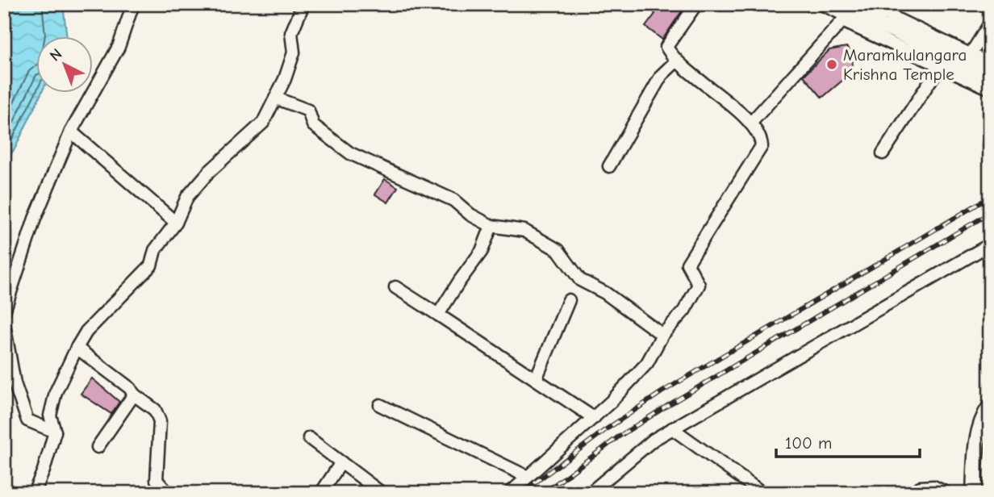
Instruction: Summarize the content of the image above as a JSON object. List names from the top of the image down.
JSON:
{
  "places": ["Maramkulangara Krishna Temple"],
  "scale_bar": "100 m",
  "north": "top left"
}
